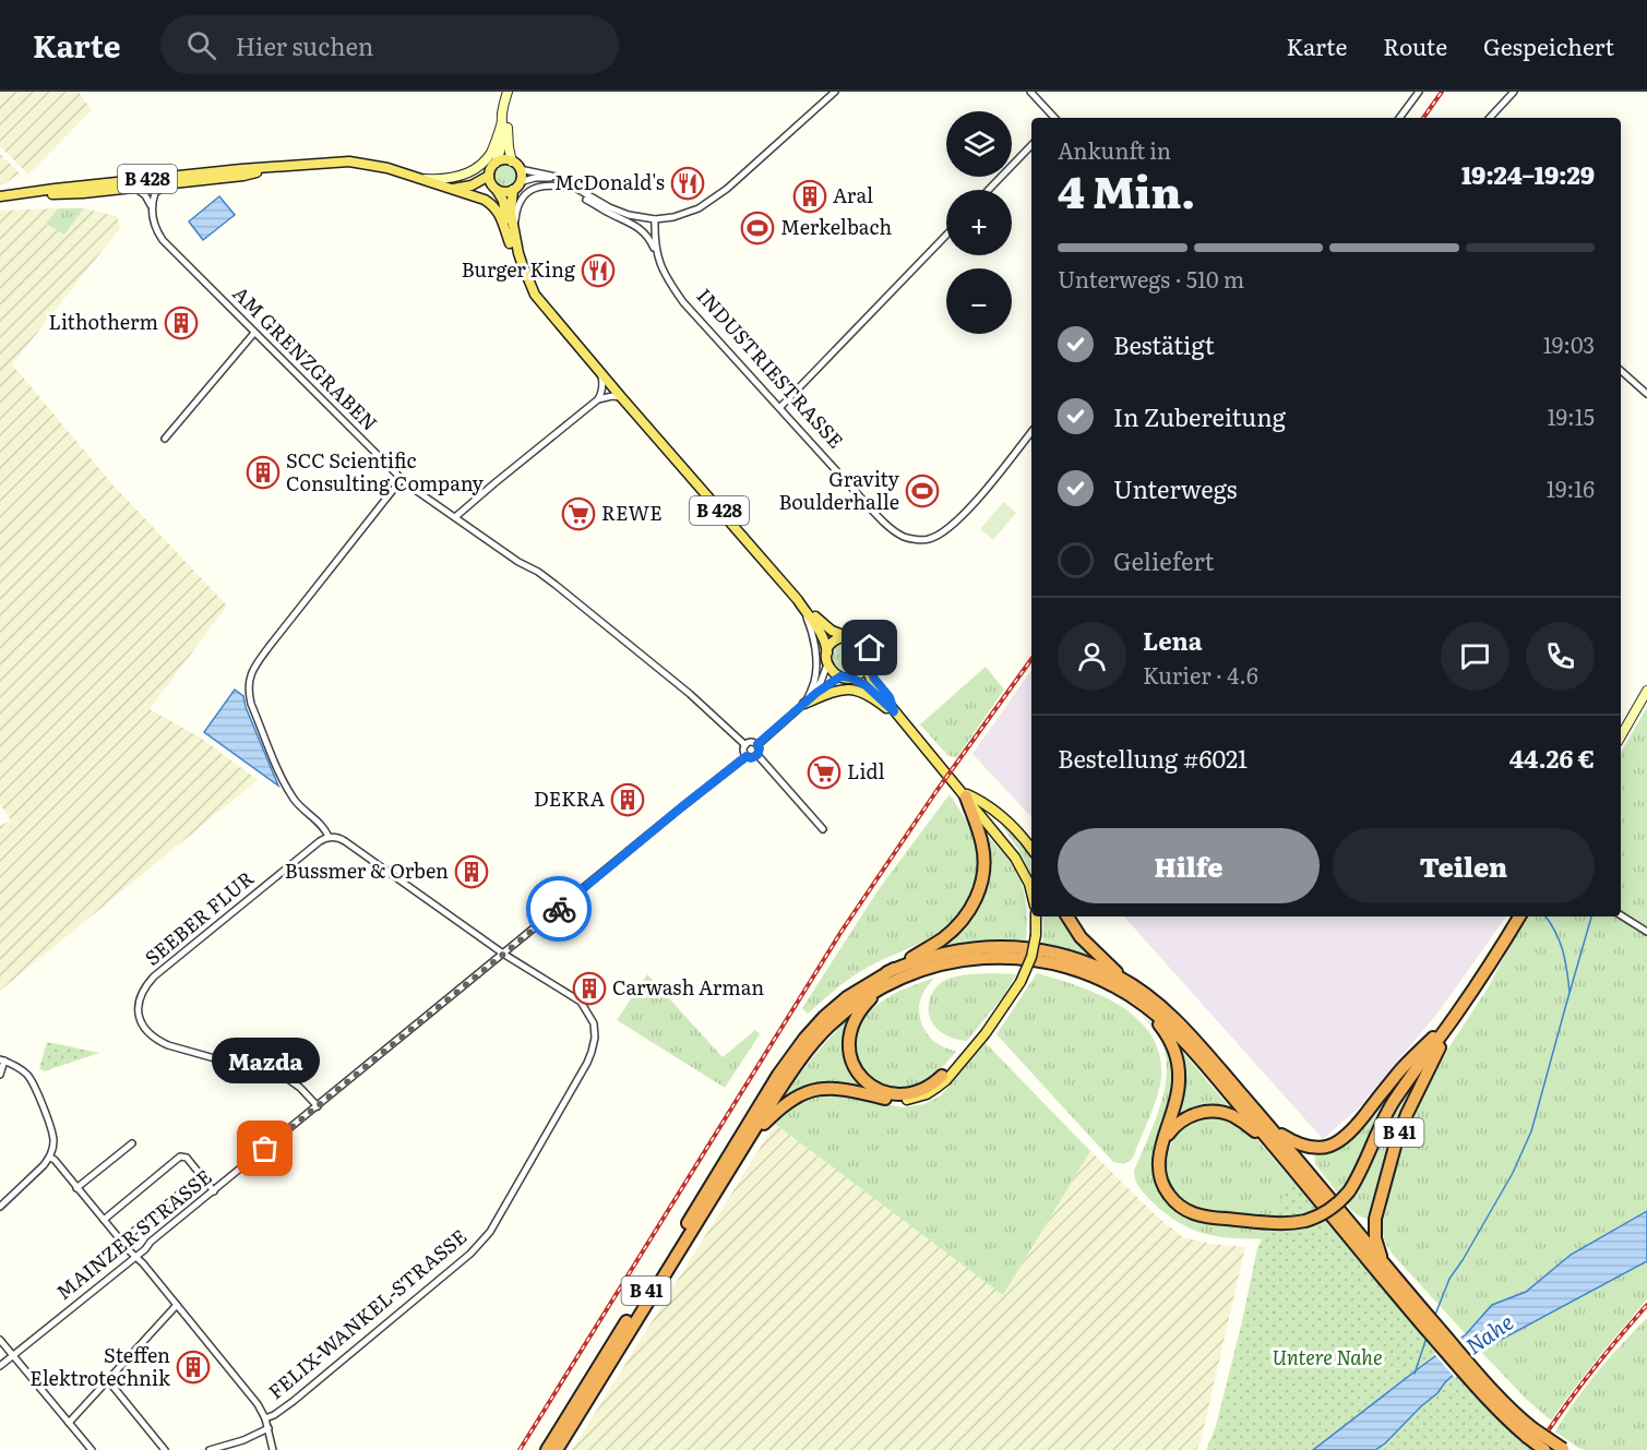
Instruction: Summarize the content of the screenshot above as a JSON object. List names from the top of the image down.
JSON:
{
  "streets": {
    "highway": ["B 41"],
    "main road": ["B 428"],
    "street": [
      "AM GRENZGRABEN",
      "INDUSTRIESTRASSE",
      "SEEBER FLUR",
      "MAINZER STRASSE",
      "FELIX-WANKEL-STRASSE"
    ]
  },
  "crossings": [
    ["B 428", "AM GRENZGRABEN"],
    ["AM GRENZGRABEN", "MAINZER STRASSE"],
    ["SEEBER FLUR", "MAINZER STRASSE"],
    ["MAINZER STRASSE", "FELIX-WANKEL-STRASSE"]
  ],
  "water": ["Nahe"],
  "parks": ["Untere Nahe"],
  "places": {
    "restaurant": ["McDonald's", "Burger King"],
    "building": [
      "Aral",
      "Lithotherm",
      "SCC Scientific Consulting Company",
      "DEKRA",
      "Bussmer & Orben",
      "Carwash Arman",
      "Steffen Elektrotechnik"
    ],
    "sports": ["Merkelbach", "Gravity Boulderhalle"],
    "supermarket": ["REWE", "Lidl"],
    "other": ["Mazda"]
  },
  "page": {
    "header": "Karte",
    "search": "Hier suchen",
    "nav": ["Karte", "Route", "Gespeichert"],
    "map_buttons": ["+", "−"],
    "heading": ["4 Min.", "Ankunft in", "19:24–19:29"],
    "panel": [
      "Lena",
      "Kurier · 4.6",
      "Bestellung #6021",
      "44.26 €"
    ],
    "bar": "Unterwegs · 510 m",
    "list": [
      ["Bestätigt", "19:03"],
      ["In Zubereitung", "19:15"],
      ["Unterwegs", "19:16"],
      "Geliefert"
    ],
    "buttons": ["Hilfe", "Teilen"],
    "bubble": "Mazda"
  }
}
